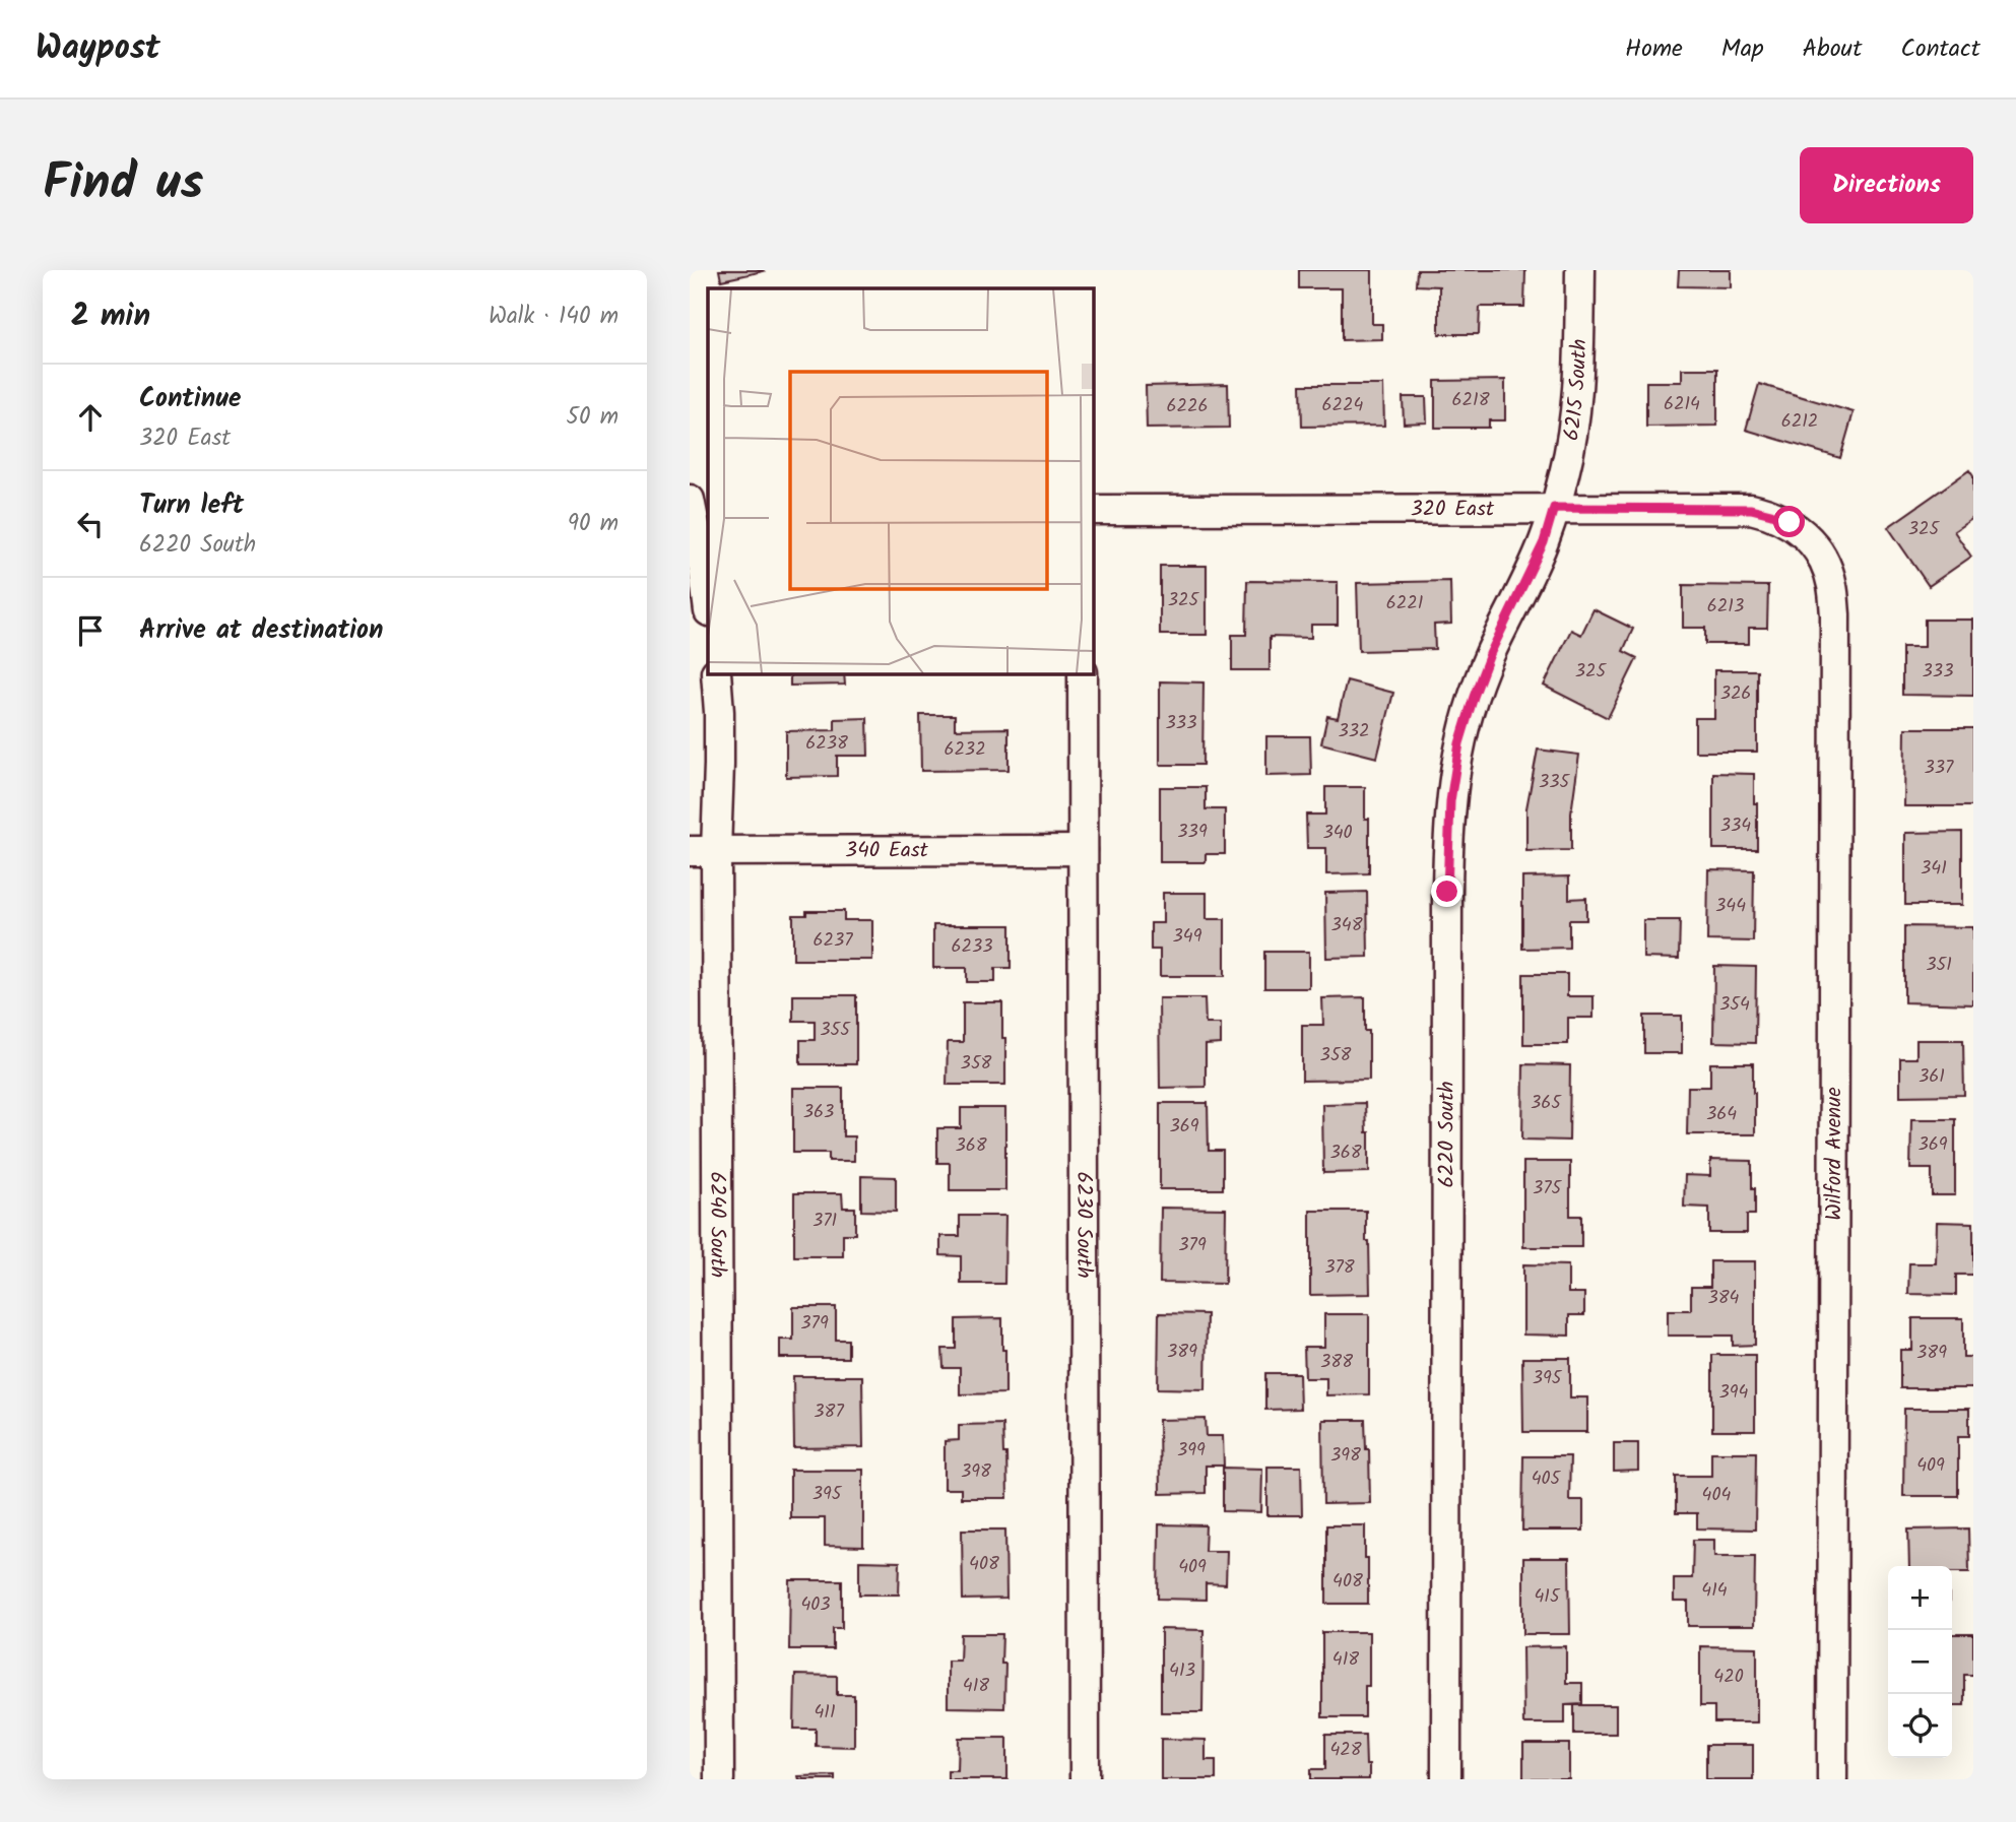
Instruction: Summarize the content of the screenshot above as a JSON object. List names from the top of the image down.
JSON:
{
  "streets": {
    "street": [
      "6215 South",
      "320 East",
      "340 East",
      "6220 South",
      "Wilford Avenue",
      "6240 South",
      "6230 South"
    ]
  },
  "crossings": [
    ["6215 South", "320 East"],
    ["6215 South", "6220 South"],
    ["320 East", "6220 South"],
    ["320 East", "Wilford Avenue"],
    ["340 East", "6240 South"],
    ["340 East", "6230 South"]
  ],
  "house_numbers": [
    "6218",
    "6214",
    "6224",
    "6226",
    "6212",
    "325",
    "325",
    "6221",
    "6213",
    "325",
    "333",
    "326",
    "333",
    "332",
    "6238",
    "6232",
    "337",
    "335",
    "334",
    "339",
    "340",
    "341",
    "344",
    "348",
    "349",
    "6237",
    "6233",
    "351",
    "354",
    "355",
    "358",
    "358",
    "361",
    "365",
    "363",
    "364",
    "369",
    "369",
    "368",
    "368",
    "375",
    "371",
    "379",
    "378",
    "384",
    "379",
    "389",
    "389",
    "388",
    "395",
    "394",
    "387",
    "399",
    "398",
    "409",
    "398",
    "405",
    "395",
    "404",
    "408",
    "409",
    "408",
    "414",
    "415",
    "403",
    "418",
    "413",
    "420",
    "418",
    "411",
    "428"
  ],
  "page": {
    "header": "Waypost",
    "nav": [
      "Home",
      "Map",
      "About",
      "Contact"
    ],
    "title": "Find us",
    "buttons": "Directions",
    "heading": ["2 min", "Walk · 140 m"],
    "list": [
      ["Continue", "320 East", "50 m"],
      ["Turn left", "6220 South", "90 m"],
      "Arrive at destination"
    ],
    "map_buttons": ["+", "−"]
  }
}
